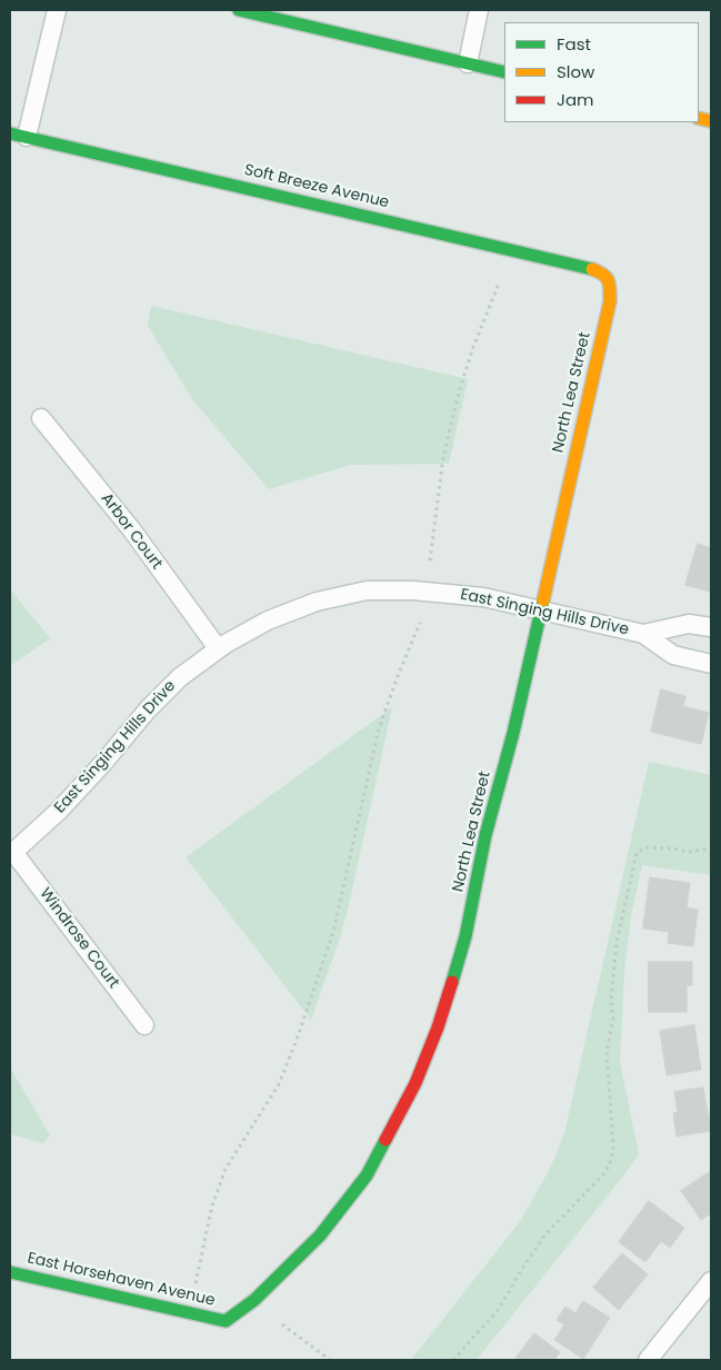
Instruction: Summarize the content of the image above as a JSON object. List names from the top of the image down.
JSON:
{
  "streets": {
    "street": [
      "Soft Breeze Avenue",
      "North Lea Street",
      "Arbor Court",
      "East Singing Hills Drive",
      "Windrose Court",
      "East Horsehaven Avenue"
    ]
  },
  "crossings": [
    ["Soft Breeze Avenue", "North Lea Street"],
    ["North Lea Street", "East Singing Hills Drive"],
    ["North Lea Street", "East Horsehaven Avenue"],
    ["Arbor Court", "East Singing Hills Drive"],
    ["East Singing Hills Drive", "Windrose Court"]
  ],
  "legend": ["Fast", "Slow", "Jam"]
}
